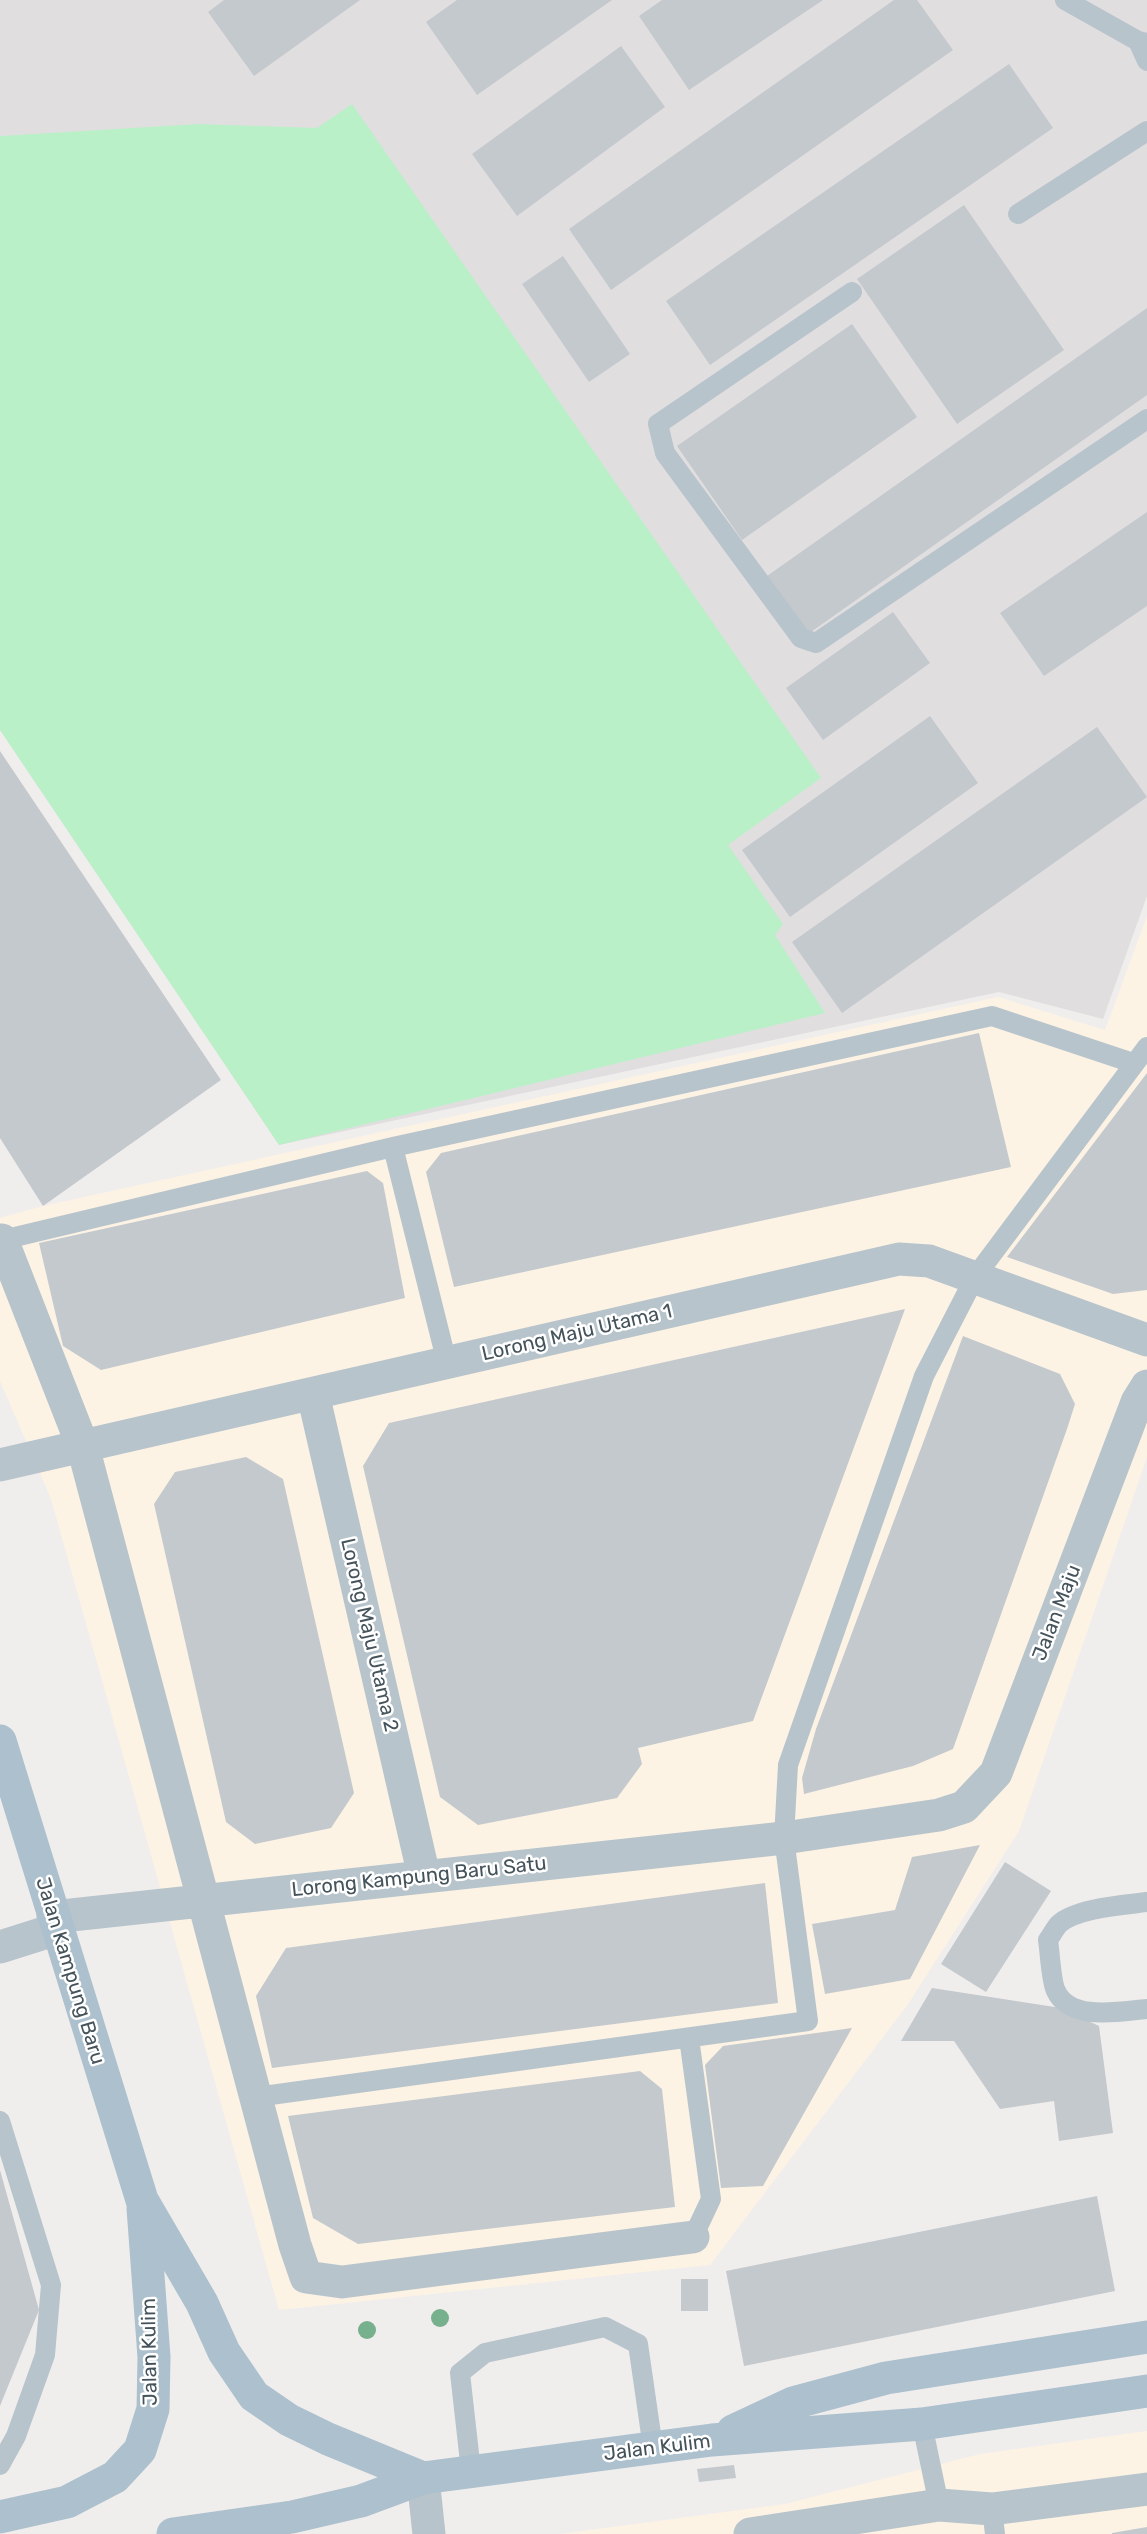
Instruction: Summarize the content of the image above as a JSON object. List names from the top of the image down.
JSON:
{
  "streets": {
    "main road": ["Jalan Kampung Baru", "Jalan Kulim"],
    "street": [
      "Lorong Maju Utama 1",
      "Jalan Maju",
      "Lorong Maju Utama 2",
      "Lorong Kampung Baru Satu"
    ]
  },
  "crossings": [
    ["Lorong Maju Utama 1", "Lorong Maju Utama 2"],
    ["Jalan Maju", "Lorong Kampung Baru Satu"],
    ["Lorong Maju Utama 2", "Lorong Kampung Baru Satu"],
    ["Lorong Kampung Baru Satu", "Jalan Kampung Baru"],
    ["Jalan Kampung Baru", "Jalan Kulim"]
  ]
}
